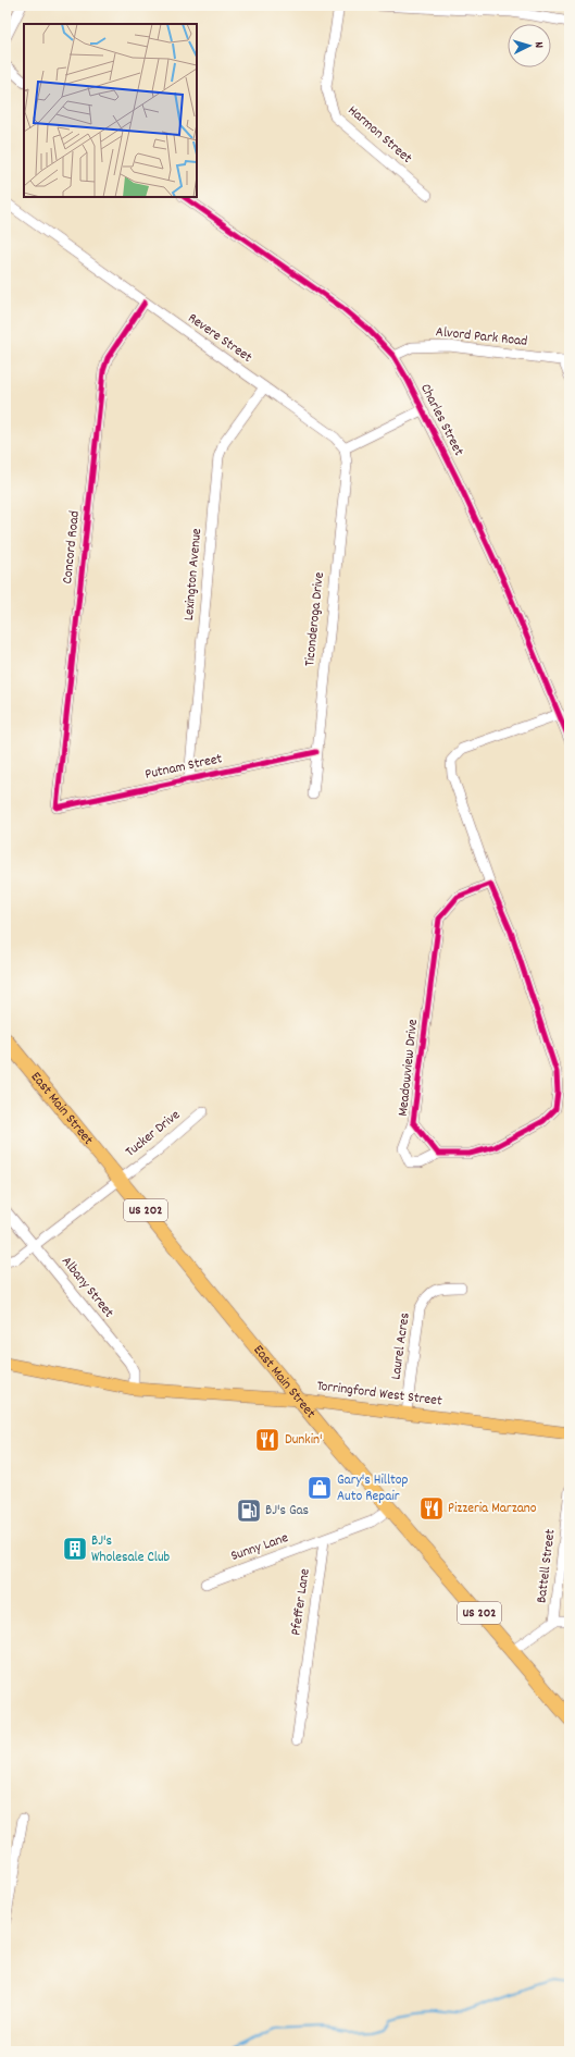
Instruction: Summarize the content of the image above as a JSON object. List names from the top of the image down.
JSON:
{
  "streets": {
    "highway": ["East Main Street", "US 202"],
    "main road": ["Torringford West Street"],
    "street": [
      "Harmon Street",
      "Alvord Park Road",
      "Revere Street",
      "Charles Street",
      "Concord Road",
      "Lexington Avenue",
      "Ticonderoga Drive",
      "Putnam Street",
      "Meadowview Drive",
      "Tucker Drive",
      "Albany Street",
      "Laurel Acres",
      "Sunny Lane",
      "Battell Street",
      "Pfeffer Lane"
    ]
  },
  "crossings": [
    ["Alvord Park Road", "Charles Street"],
    ["Revere Street", "Concord Road"],
    ["Revere Street", "Lexington Avenue"],
    ["Revere Street", "Ticonderoga Drive"],
    ["Charles Street", "Meadowview Drive"],
    ["Concord Road", "Putnam Street"],
    ["Lexington Avenue", "Putnam Street"],
    ["Ticonderoga Drive", "Putnam Street"],
    ["East Main Street", "Tucker Drive"],
    ["East Main Street", "Torringford West Street"],
    ["Tucker Drive", "Albany Street"],
    ["Albany Street", "Torringford West Street"],
    ["Laurel Acres", "Torringford West Street"],
    ["Sunny Lane", "Pfeffer Lane"]
  ],
  "places": {
    "restaurant": ["Dunkin'", "Pizzeria Marzano"],
    "shop": ["Gary's Hilltop Auto Repair"],
    "fuel station": ["BJ's Gas"],
    "building": ["BJ's Wholesale Club"]
  },
  "north": "right"
}
